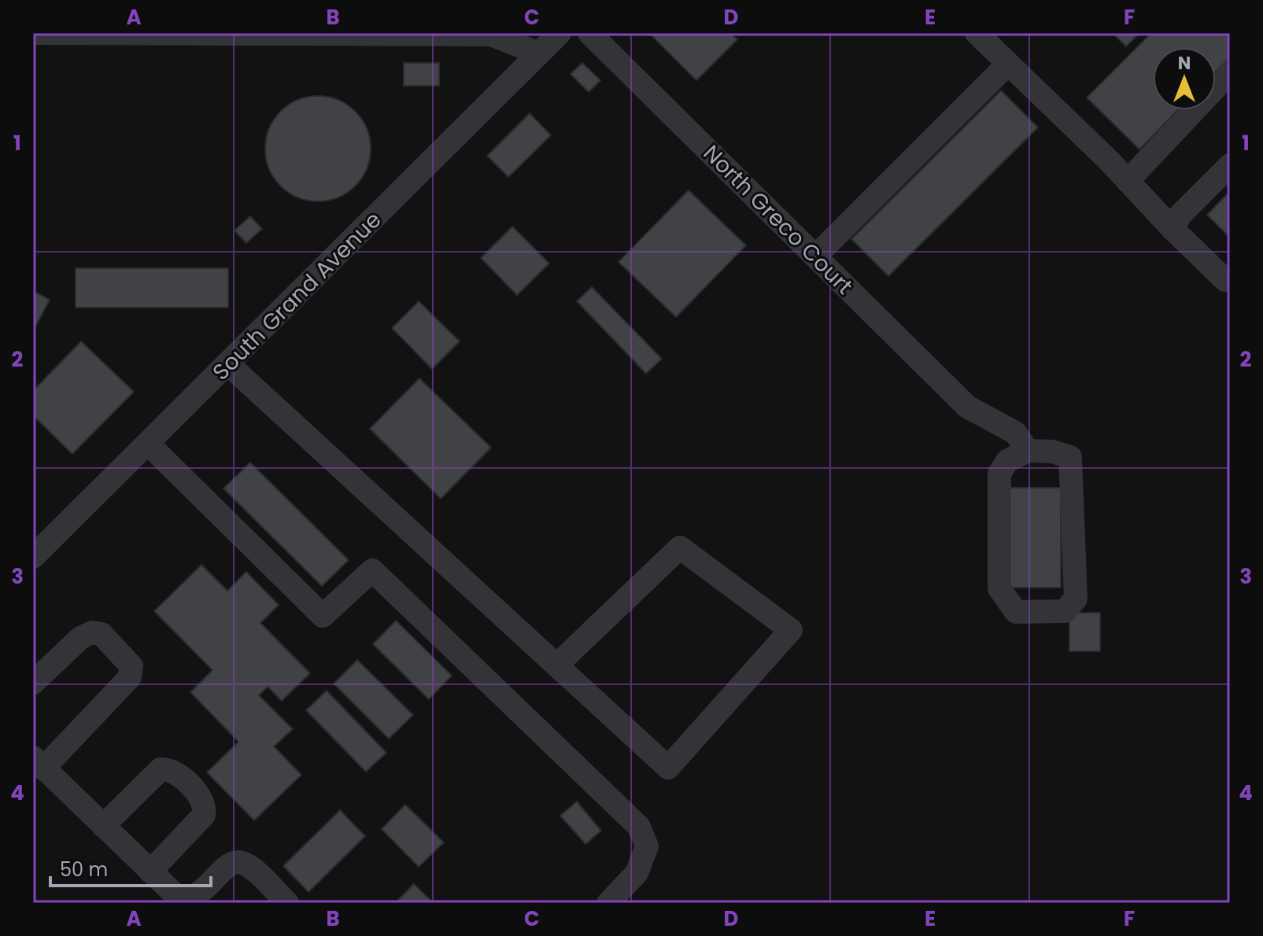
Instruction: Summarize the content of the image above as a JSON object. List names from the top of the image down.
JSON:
{
  "streets": {
    "street": ["North Greco Court", "South Grand Avenue"]
  },
  "scale_bar": "50 m",
  "north": "top",
  "grid": {
    "columns": [
      "A",
      "B",
      "C",
      "D",
      "E",
      "F"
    ],
    "rows": [
      "1",
      "2",
      "3",
      "4"
    ]
  }
}
